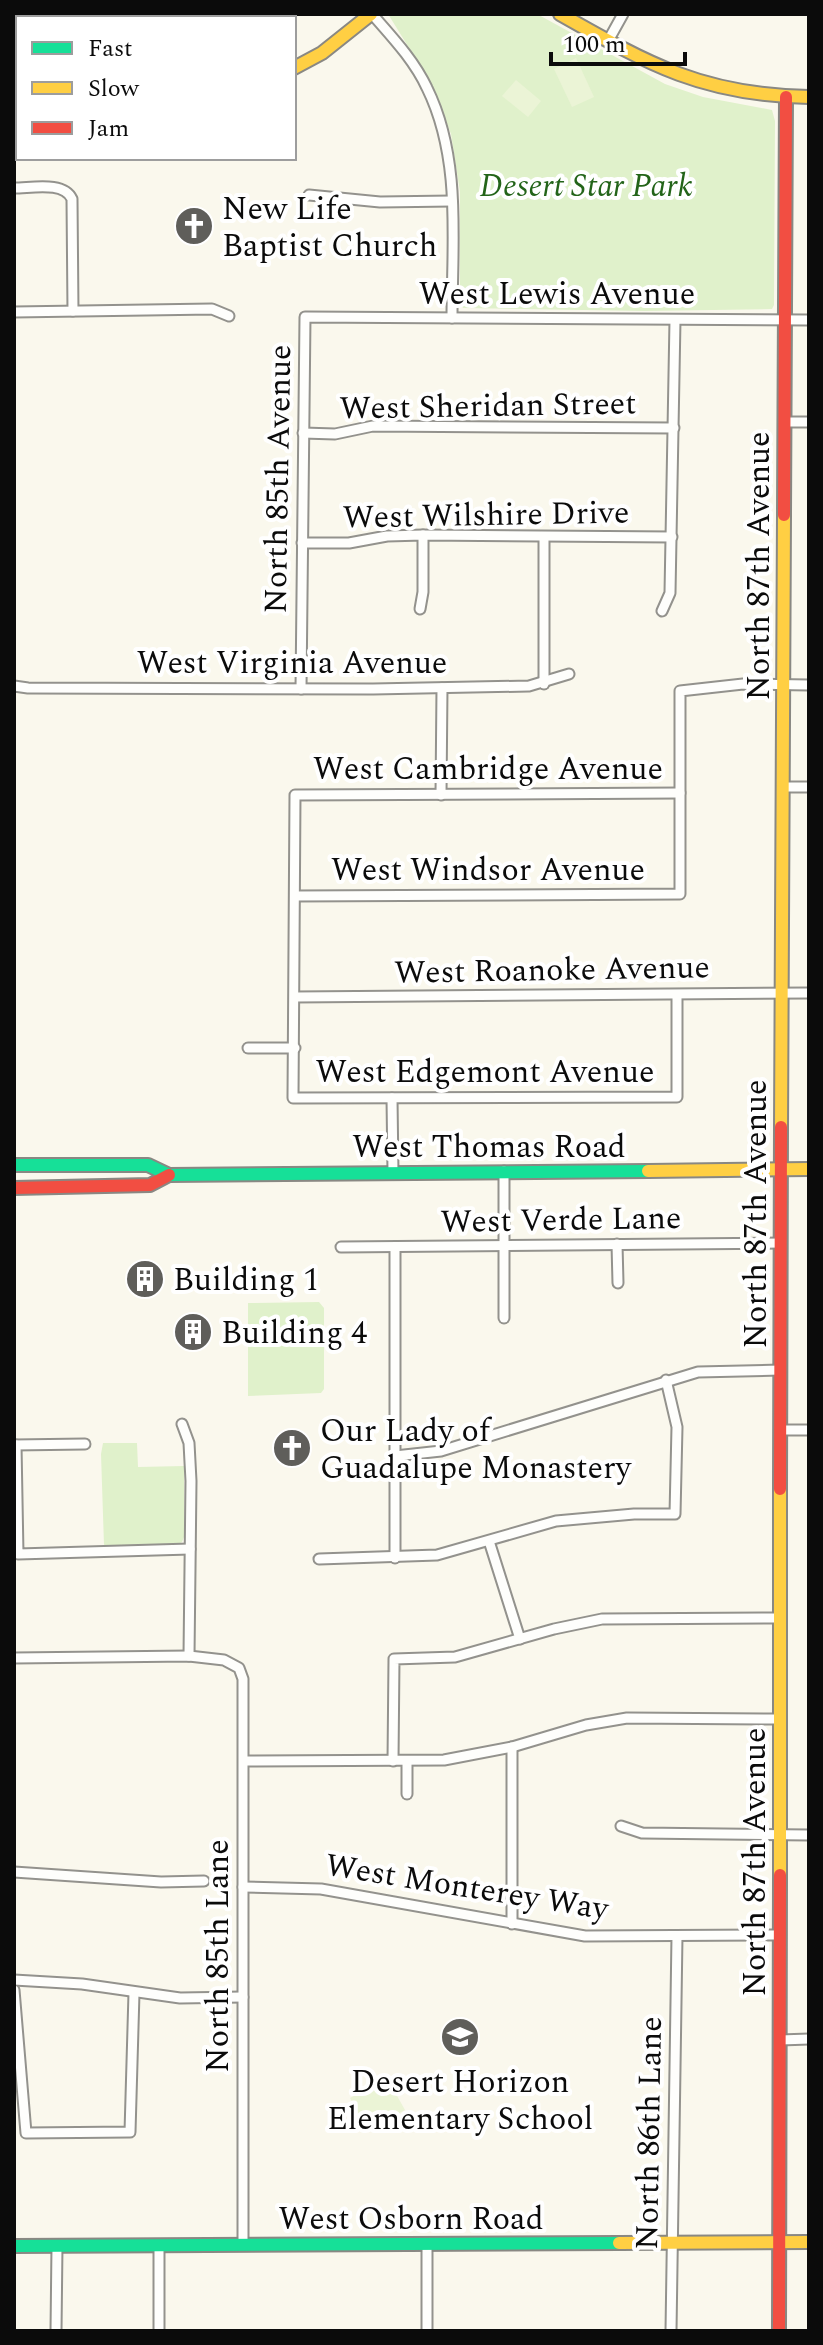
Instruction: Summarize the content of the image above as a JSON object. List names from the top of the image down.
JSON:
{
  "streets": {
    "street": [
      "West Lewis Avenue",
      "West Sheridan Street",
      "North 85th Avenue",
      "West Wilshire Drive",
      "North 87th Avenue",
      "West Virginia Avenue",
      "West Cambridge Avenue",
      "West Windsor Avenue",
      "West Roanoke Avenue",
      "West Edgemont Avenue",
      "West Thomas Road",
      "West Verde Lane",
      "West Monterey Way",
      "North 85th Lane",
      "North 86th Lane",
      "West Osborn Road"
    ]
  },
  "crossings": [
    ["West Lewis Avenue", "North 85th Avenue"],
    ["West Lewis Avenue", "North 87th Avenue"],
    ["West Sheridan Street", "North 85th Avenue"],
    ["North 85th Avenue", "West Wilshire Drive"],
    ["North 85th Avenue", "West Virginia Avenue"],
    ["North 87th Avenue", "West Roanoke Avenue"],
    ["North 87th Avenue", "West Thomas Road"],
    ["North 87th Avenue", "West Verde Lane"],
    ["North 87th Avenue", "West Monterey Way"],
    ["North 87th Avenue", "West Osborn Road"],
    ["West Cambridge Avenue", "West Windsor Avenue"],
    ["West Roanoke Avenue", "West Edgemont Avenue"],
    ["West Monterey Way", "North 85th Lane"],
    ["West Monterey Way", "North 86th Lane"],
    ["North 85th Lane", "West Osborn Road"],
    ["North 86th Lane", "West Osborn Road"]
  ],
  "parks": ["Desert Star Park"],
  "places": {
    "church": ["New Life Baptist Church", "Our Lady of Guadalupe Monastery"],
    "building": ["Building 1", "Building 4"],
    "school or university": ["Desert Horizon Elementary School"]
  },
  "legend": ["Fast", "Slow", "Jam"],
  "scale_bar": "100 m"
}
